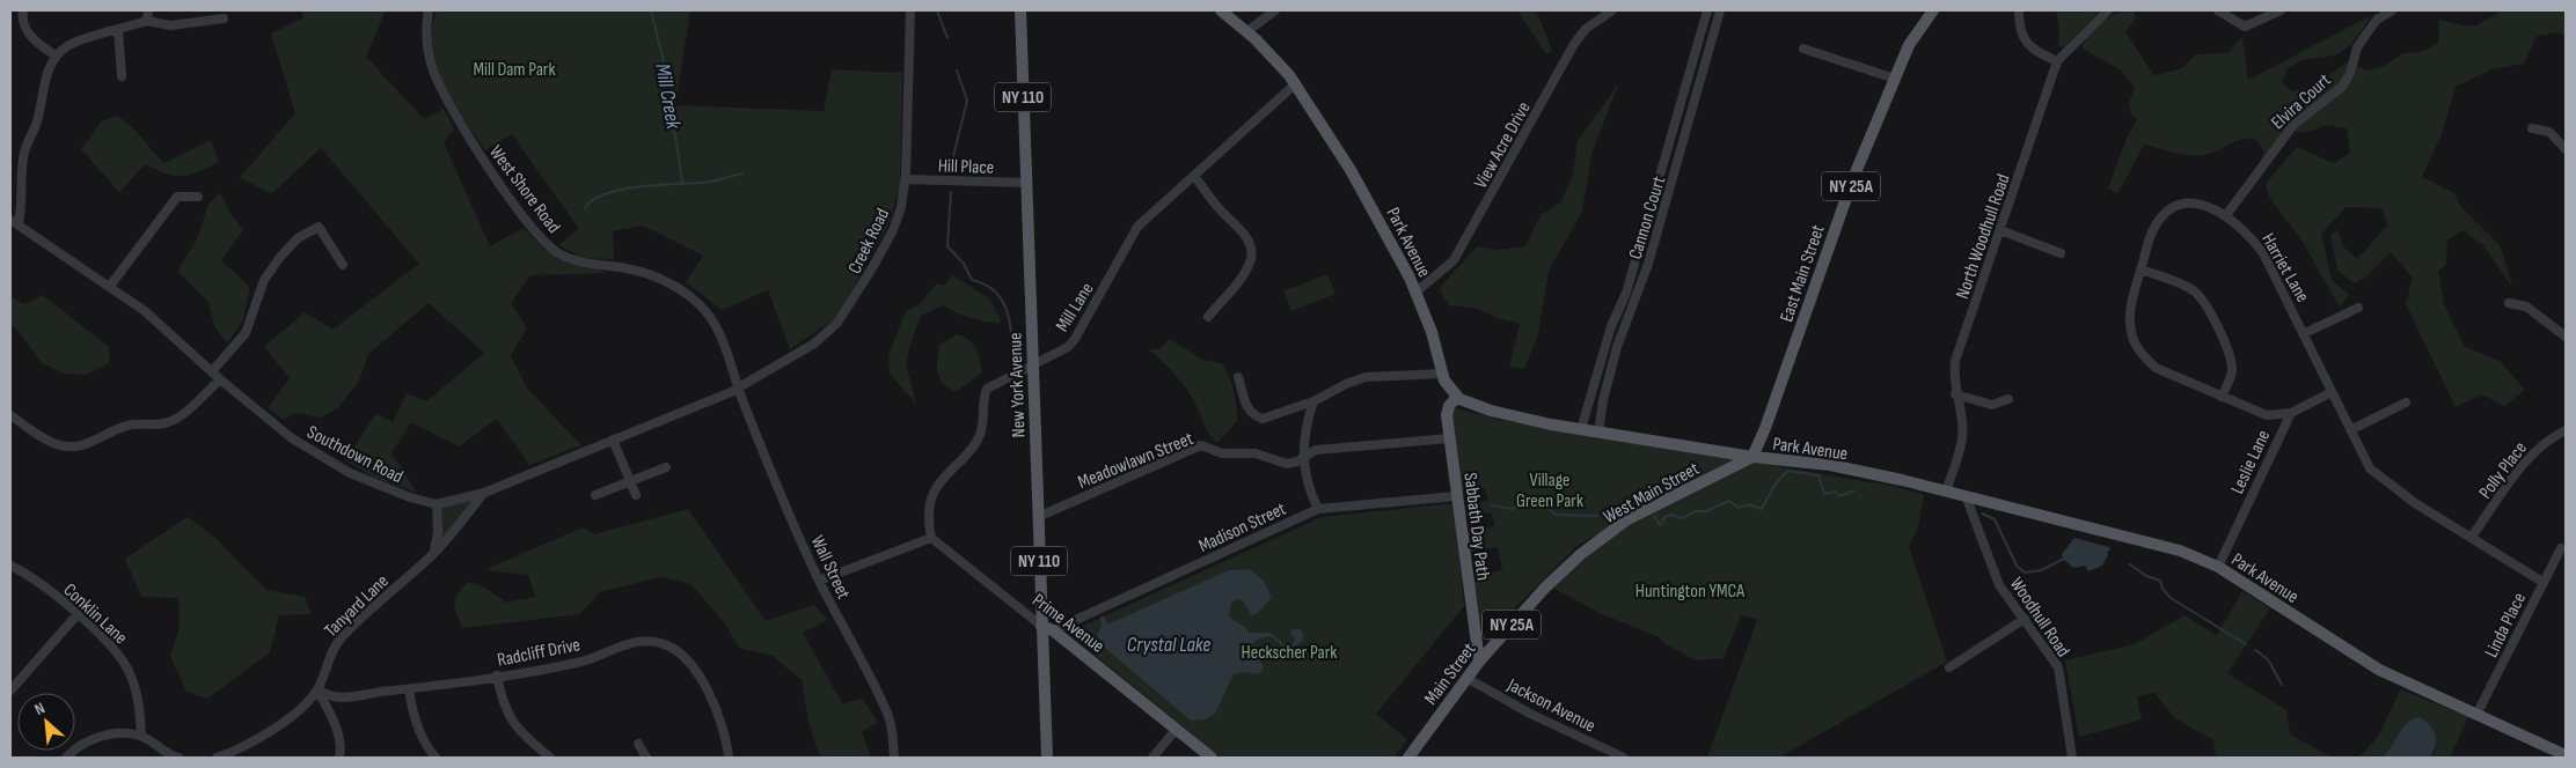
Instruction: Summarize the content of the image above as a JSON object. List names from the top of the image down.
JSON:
{
  "streets": {
    "main road": [
      "NY 110",
      "NY 25A",
      "Park Avenue",
      "East Main Street",
      "New York Avenue",
      "West Main Street",
      "Sabbath Day Path",
      "Prime Avenue",
      "Main Street"
    ],
    "street": [
      "Elvira Court",
      "View Acre Drive",
      "Hill Place",
      "West Shore Road",
      "Cannon Court",
      "North Woodhull Road",
      "Creek Road",
      "Harriet Lane",
      "Mill Lane",
      "Southdown Road",
      "Meadowlawn Street",
      "Leslie Lane",
      "Polly Place",
      "Madison Street",
      "Wall Street",
      "Tanyard Lane",
      "Conklin Lane",
      "Woodhull Road",
      "Linda Place",
      "Radcliff Drive",
      "Jackson Avenue"
    ]
  },
  "crossings": [
    ["Elvira Court", "Harriet Lane"],
    ["View Acre Drive", "Park Avenue"],
    ["Hill Place", "Creek Road"],
    ["Hill Place", "New York Avenue"],
    ["West Shore Road", "Creek Road"],
    ["West Shore Road", "Southdown Road"],
    ["West Shore Road", "Wall Street"],
    ["Cannon Court", "Park Avenue"],
    ["North Woodhull Road", "Park Avenue"],
    ["Creek Road", "Southdown Road"],
    ["Creek Road", "Wall Street"],
    ["Park Avenue", "East Main Street"],
    ["Park Avenue", "Mill Lane"],
    ["Park Avenue", "Leslie Lane"],
    ["Park Avenue", "West Main Street"],
    ["Park Avenue", "Sabbath Day Path"],
    ["Park Avenue", "Woodhull Road"],
    ["Park Avenue", "Linda Place"],
    ["Harriet Lane", "Leslie Lane"],
    ["Harriet Lane", "Polly Place"],
    ["Harriet Lane", "Linda Place"],
    ["East Main Street", "West Main Street"],
    ["Mill Lane", "New York Avenue"],
    ["Mill Lane", "Prime Avenue"],
    ["New York Avenue", "Meadowlawn Street"],
    ["New York Avenue", "Prime Avenue"],
    ["Southdown Road", "Wall Street"],
    ["Southdown Road", "Tanyard Lane"],
    ["Meadowlawn Street", "Sabbath Day Path"],
    ["West Main Street", "Main Street"],
    ["Madison Street", "Sabbath Day Path"],
    ["Madison Street", "Prime Avenue"],
    ["Sabbath Day Path", "Main Street"],
    ["Tanyard Lane", "Radcliff Drive"],
    ["Main Street", "Jackson Avenue"]
  ],
  "water": ["Mill Creek", "Crystal Lake"],
  "parks": [
    "Mill Dam Park",
    "Village Green Park",
    "Huntington YMCA",
    "Heckscher Park"
  ],
  "north": "top left"
}
